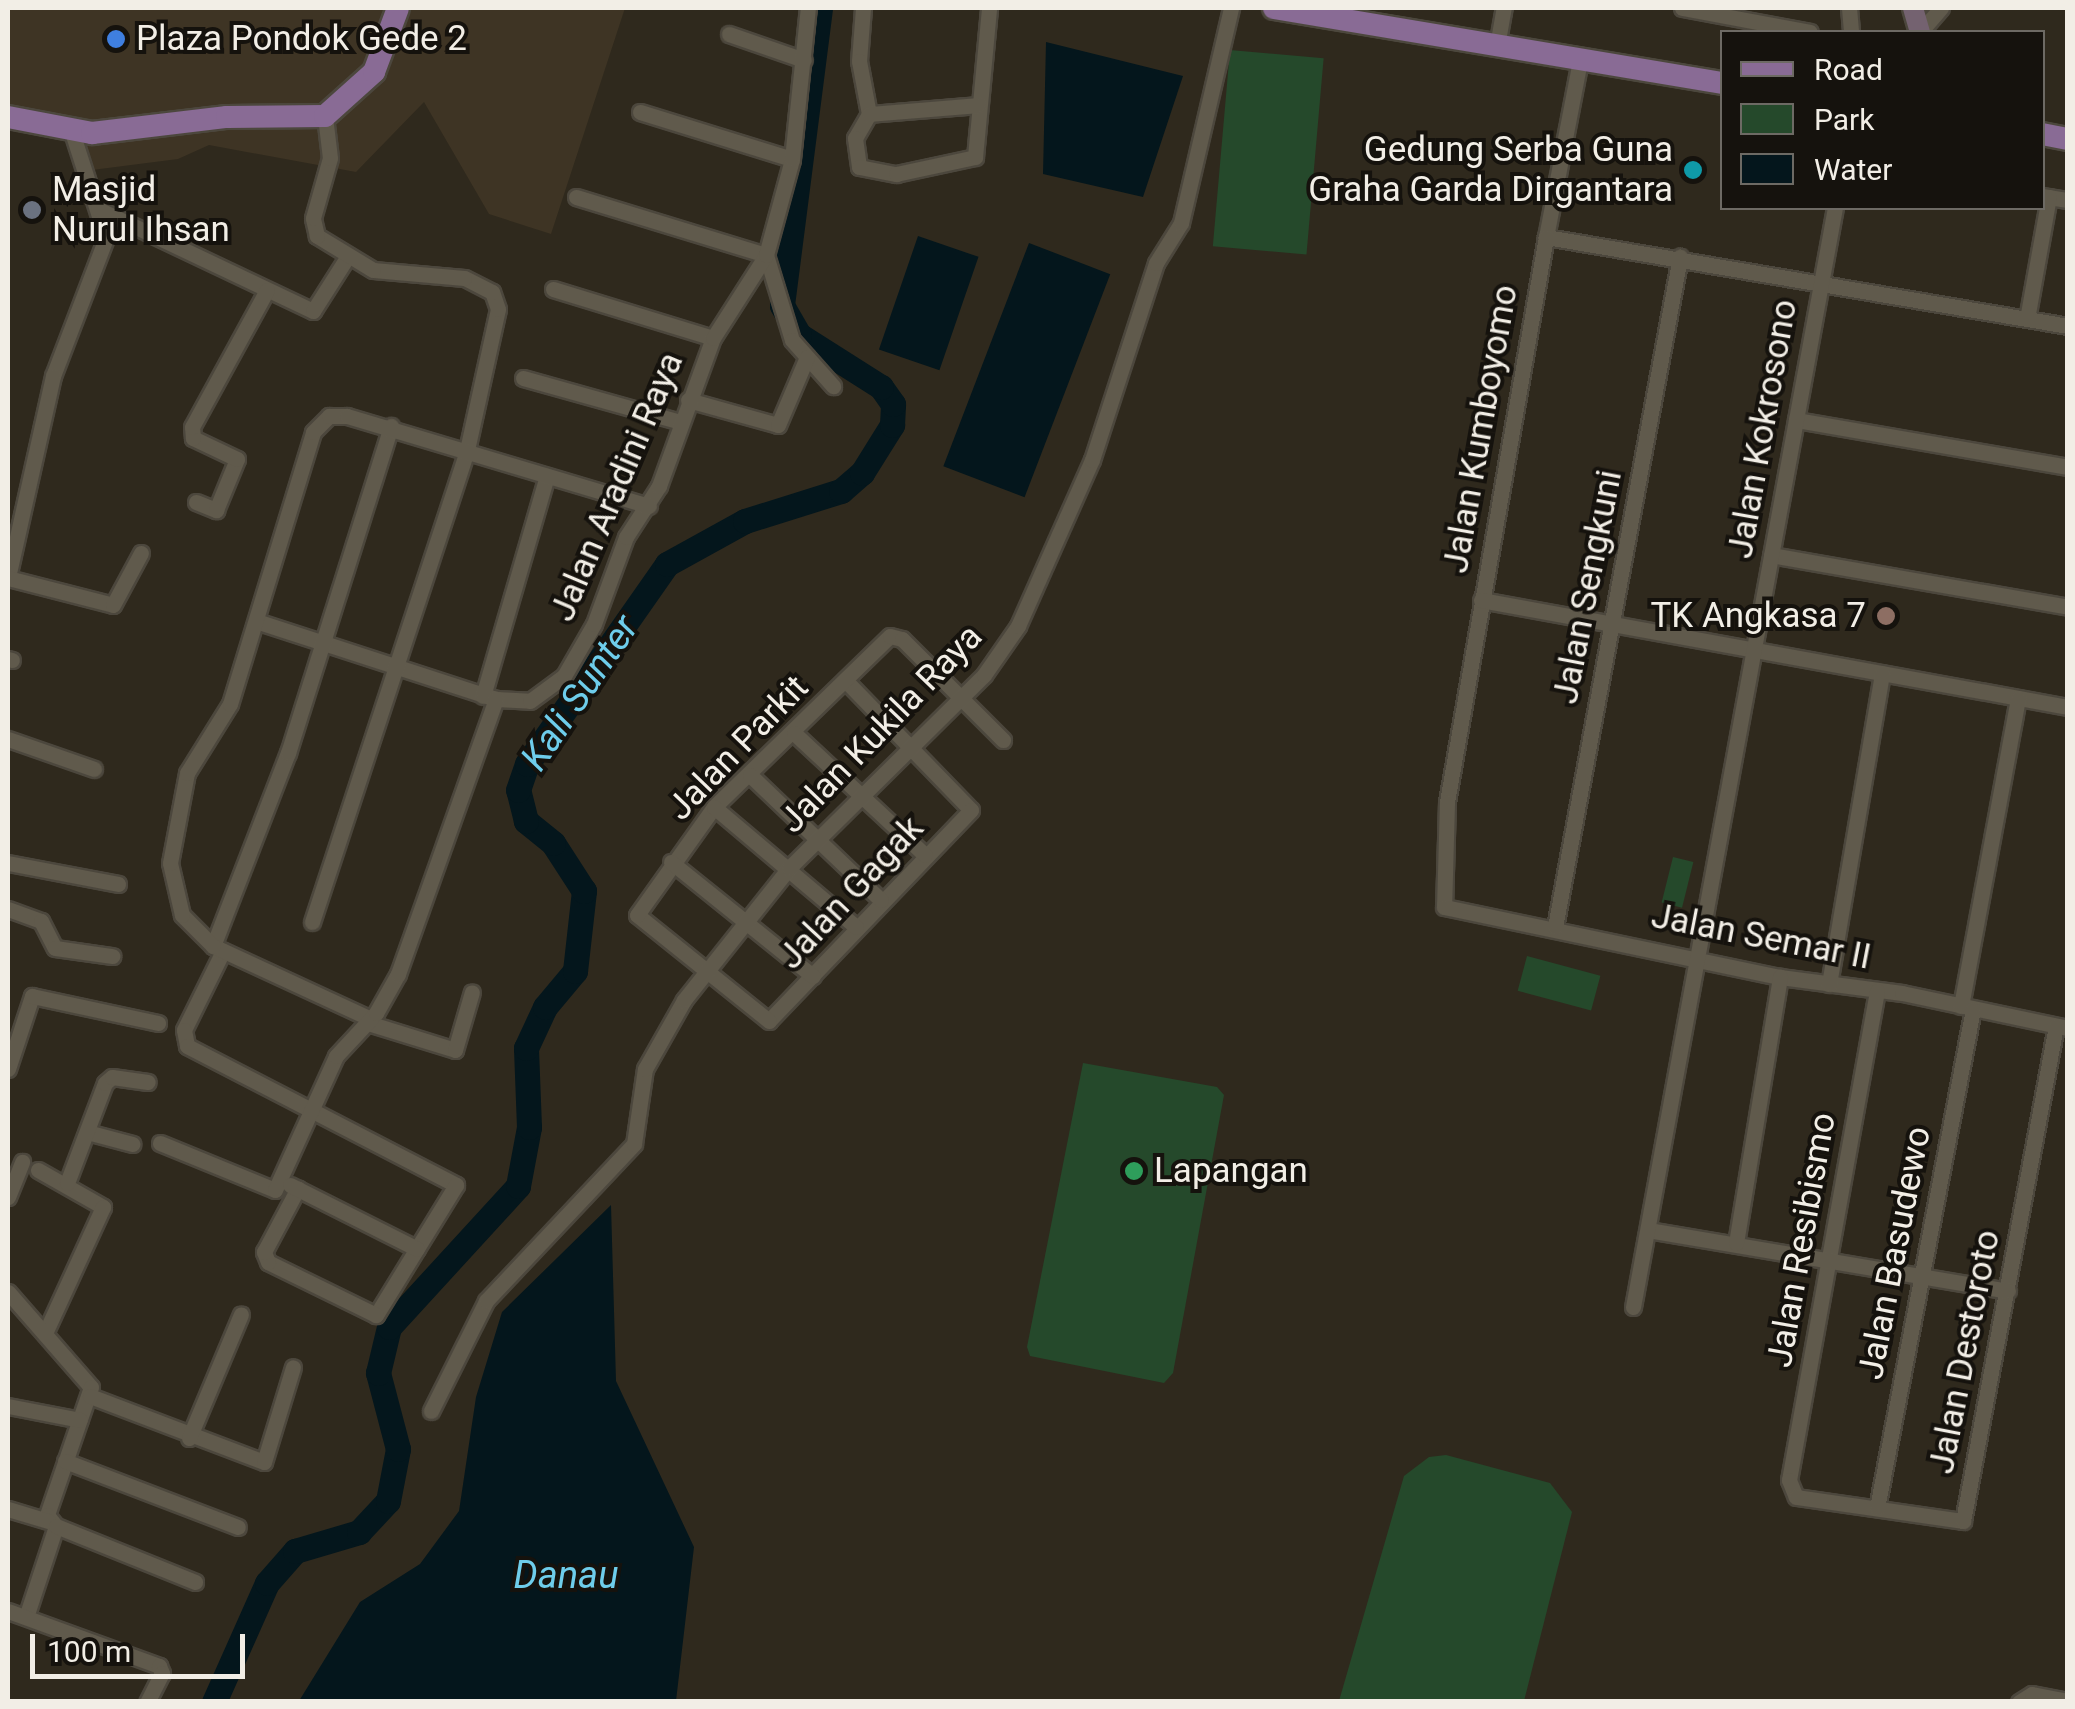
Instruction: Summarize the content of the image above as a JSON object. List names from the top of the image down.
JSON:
{
  "streets": {
    "street": [
      "Jalan Kumboyomo",
      "Jalan Kokrosono",
      "Jalan Aradini Raya",
      "Jalan Sengkuni",
      "Jalan Kukila Raya",
      "Jalan Parkit",
      "Jalan Gagak",
      "Jalan Semar II",
      "Jalan Resibismo",
      "Jalan Basudewo",
      "Jalan Destoroto"
    ]
  },
  "crossings": [
    ["Jalan Kumboyomo", "Jalan Semar II"],
    ["Jalan Kokrosono", "Jalan Semar II"],
    ["Jalan Sengkuni", "Jalan Semar II"],
    ["Jalan Kukila Raya", "Jalan Parkit"],
    ["Jalan Kukila Raya", "Jalan Gagak"],
    ["Jalan Parkit", "Jalan Gagak"],
    ["Jalan Semar II", "Jalan Resibismo"],
    ["Jalan Semar II", "Jalan Basudewo"],
    ["Jalan Semar II", "Jalan Destoroto"],
    ["Jalan Resibismo", "Jalan Destoroto"],
    ["Jalan Basudewo", "Jalan Destoroto"]
  ],
  "water": ["Kali Sunter", "Danau"],
  "places": [
    "Plaza Pondok Gede 2",
    "Gedung Serba Guna Graha Garda Dirgantara",
    "Masjid Nurul Ihsan",
    "TK Angkasa 7",
    "Lapangan"
  ],
  "legend": ["Road", "Park", "Water"],
  "scale_bar": "100 m"
}
